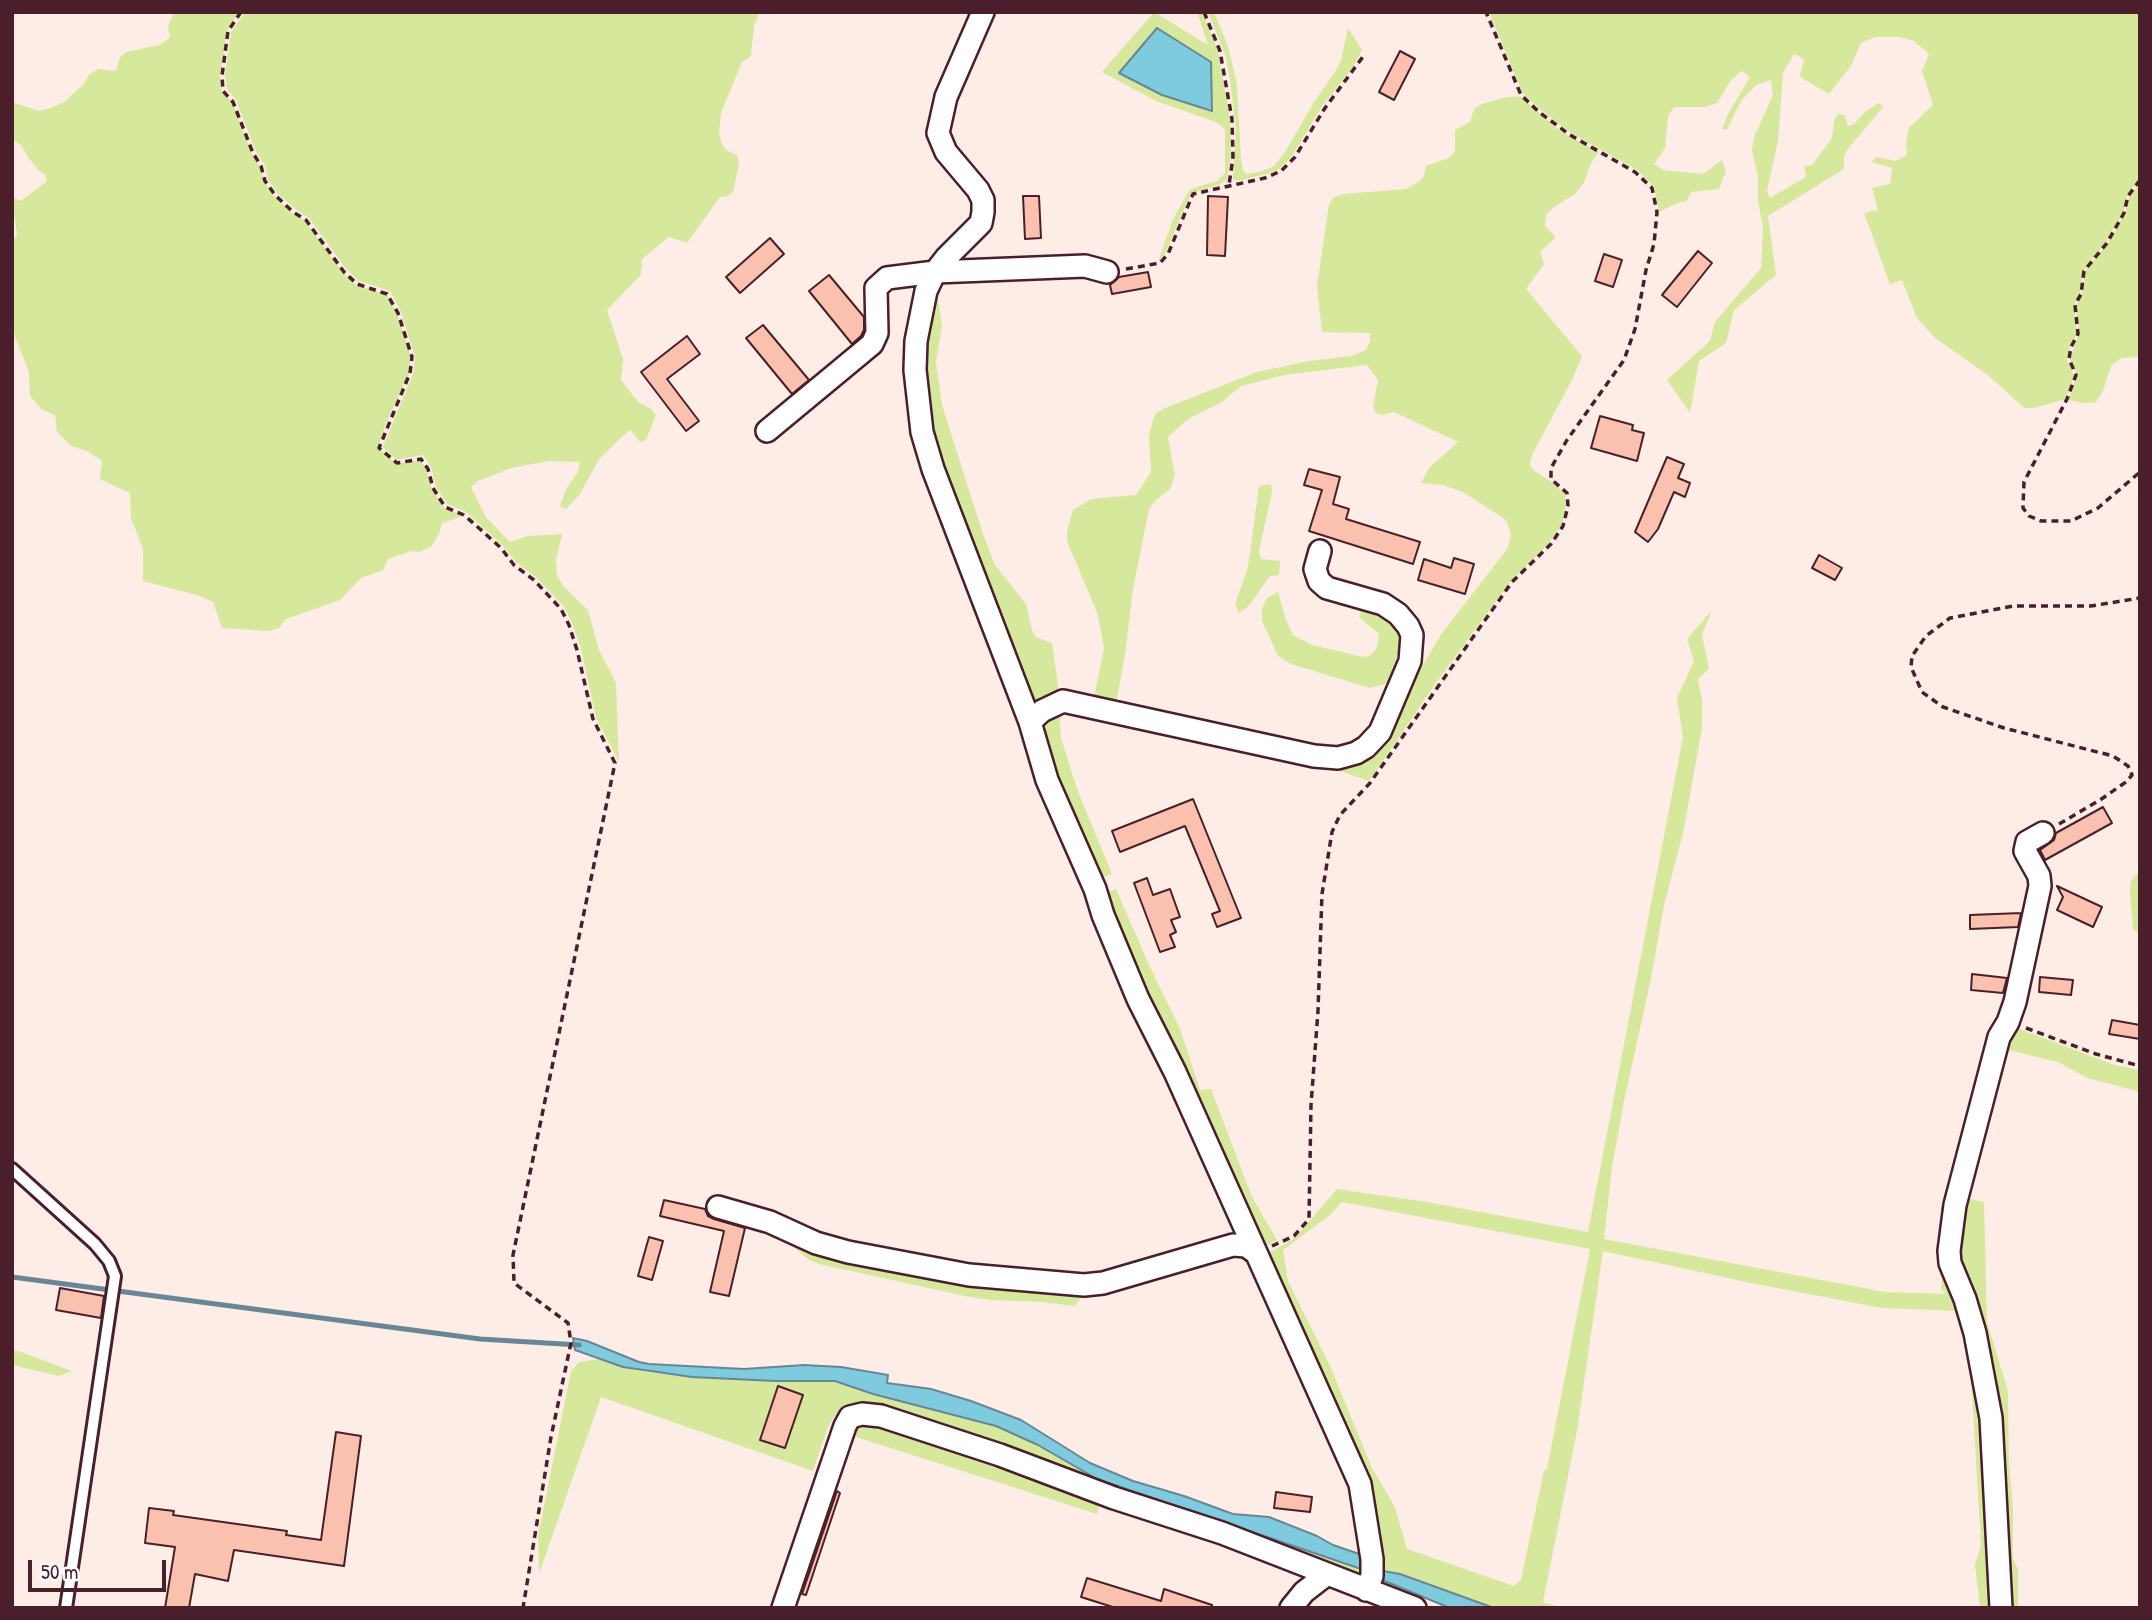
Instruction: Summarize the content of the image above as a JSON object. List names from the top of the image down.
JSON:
{
  "scale_bar": "50 m"
}
